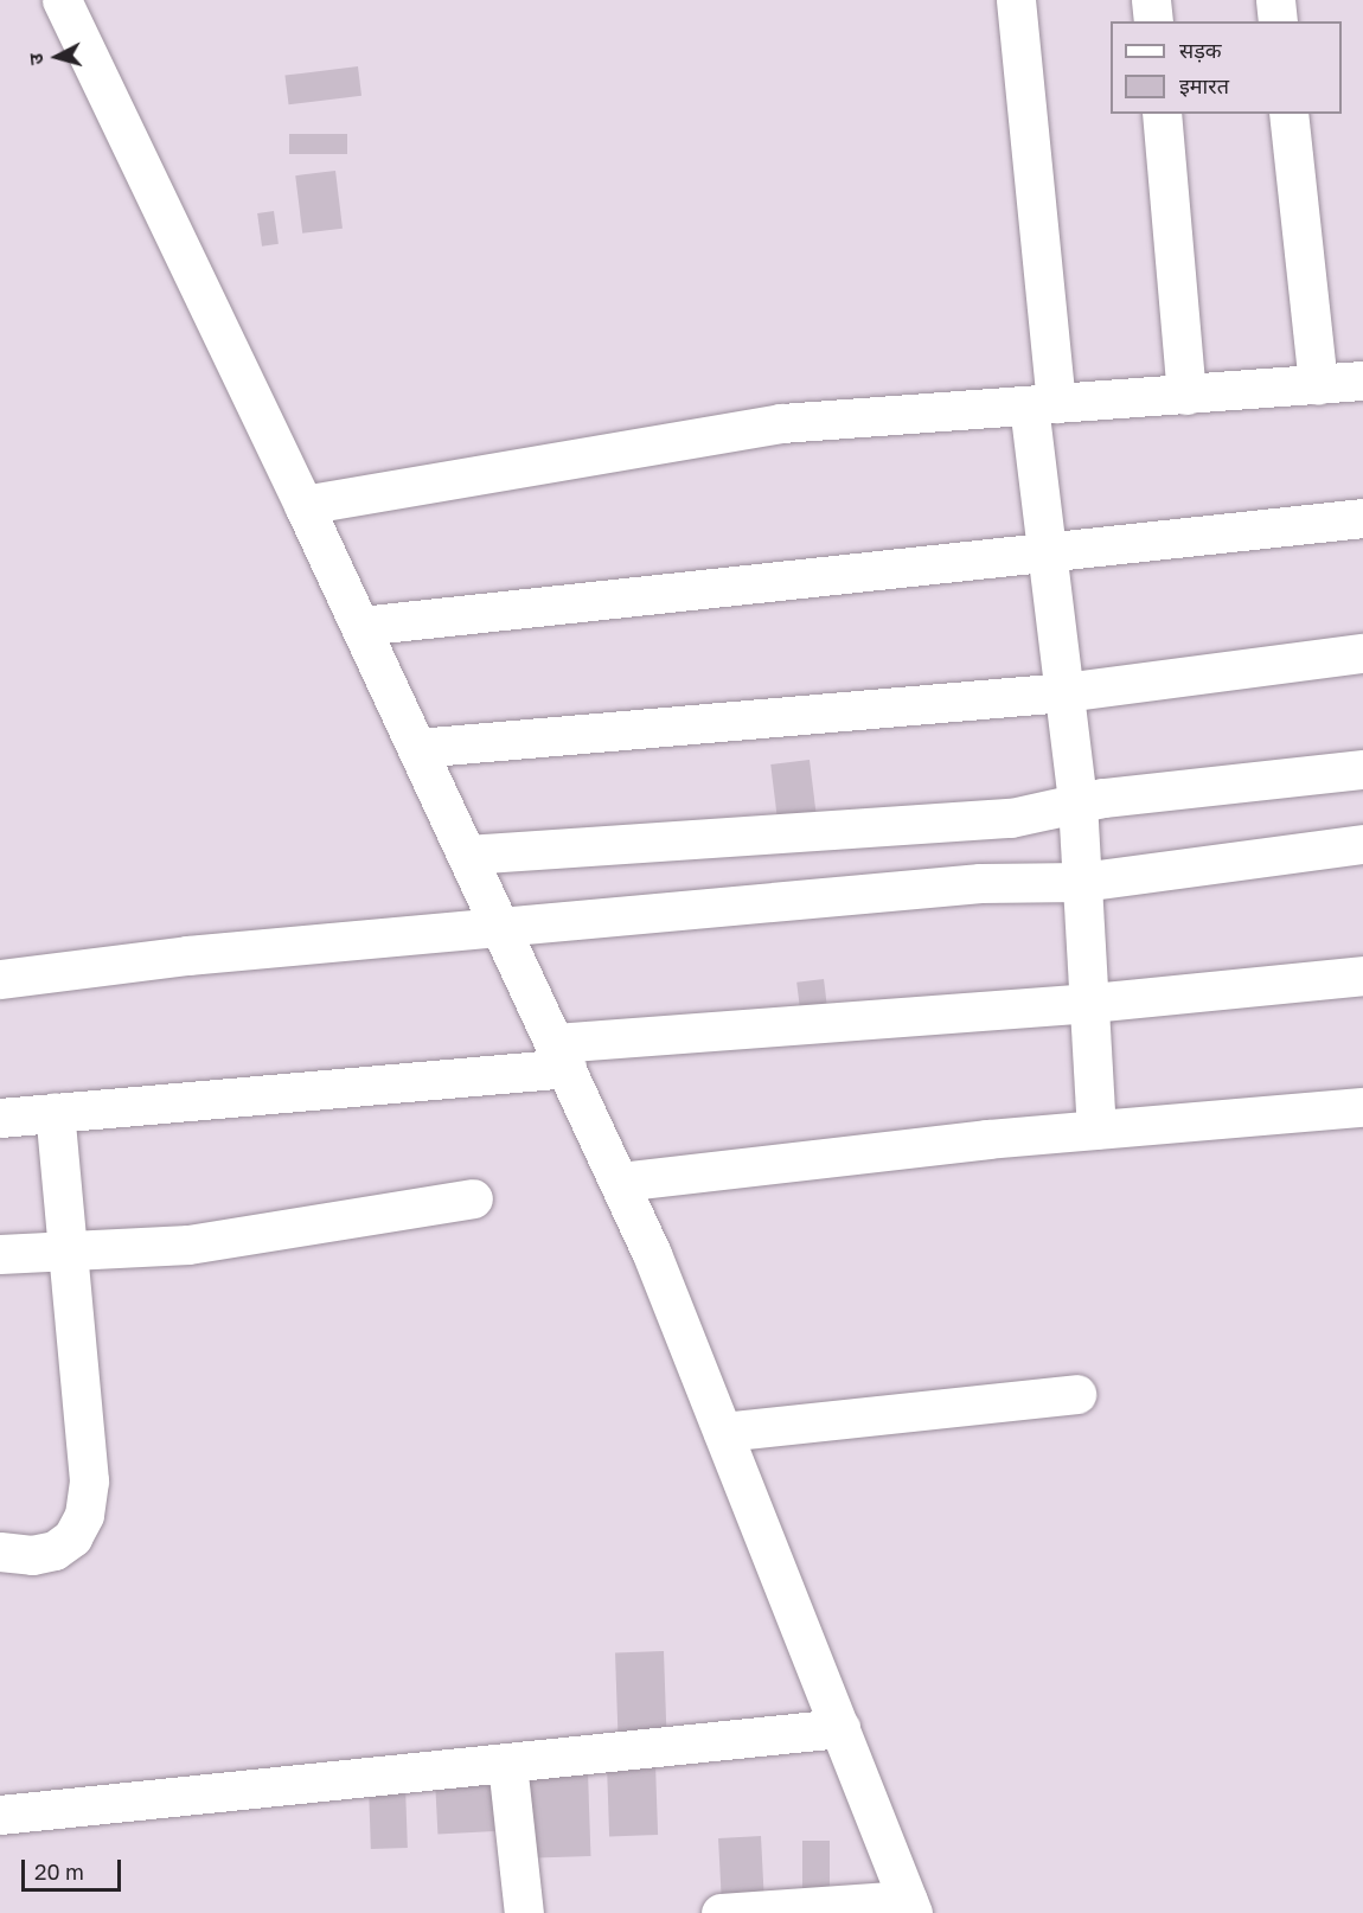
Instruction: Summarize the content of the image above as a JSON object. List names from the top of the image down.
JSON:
{
  "legend": ["सड़क", "इमारत"],
  "scale_bar": "20 m",
  "north": "left"
}
